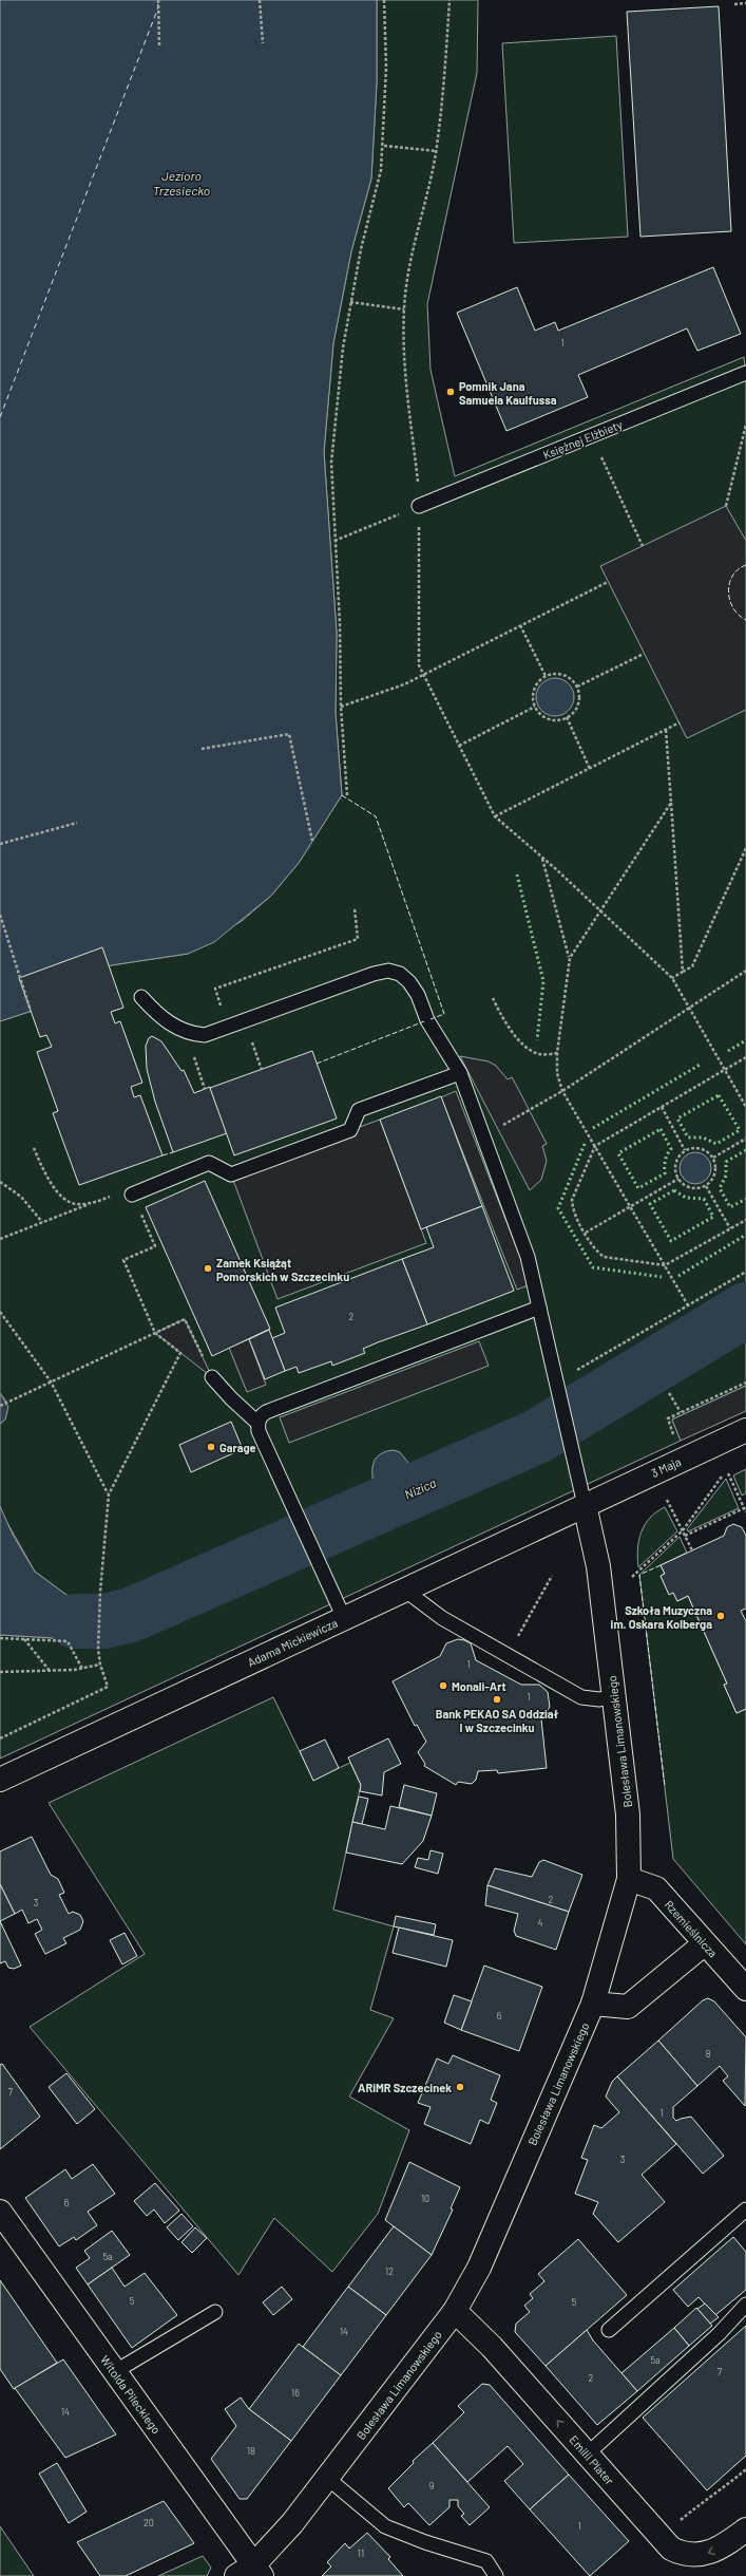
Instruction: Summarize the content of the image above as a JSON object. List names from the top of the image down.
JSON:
{
  "streets": {
    "street": [
      "3 Maja",
      "Adama Mickiewicza",
      "Bolesława Limanowskiego",
      "Rzemieślnicza",
      "Witolda Pileckiego",
      "Emilii Plater"
    ],
    "lane": ["Księżnej Elżbiety"]
  },
  "crossings": [
    ["3 Maja", "Adama Mickiewicza"],
    ["3 Maja", "Bolesława Limanowskiego"],
    ["Adama Mickiewicza", "Bolesława Limanowskiego"],
    ["Bolesława Limanowskiego", "Rzemieślnicza"],
    ["Bolesława Limanowskiego", "Witolda Pileckiego"],
    ["Bolesława Limanowskiego", "Emilii Plater"]
  ],
  "one_way": ["Emilii Plater"],
  "water": ["Jezioro Trzesiecko", "Nizica"],
  "places": [
    "Pomnik Jana Samuela Kaulfussa",
    "Zamek Książąt Pomorskich w Szczecinku",
    "Garage",
    "Szkoła Muzyczna im. Oskara Kolberga",
    "Monali-Art",
    "Bank PEKAO SA Oddział I w Szczecinku",
    "ARiMR Szczecinek"
  ],
  "house_numbers": [
    "1",
    "2",
    "1",
    "1",
    "2",
    "3",
    "4",
    "6",
    "8",
    "7",
    "1",
    "3",
    "10",
    "6",
    "5a",
    "12",
    "5",
    "5",
    "14",
    "5a",
    "7",
    "2",
    "16",
    "14",
    "18",
    "9",
    "20",
    "1",
    "11"
  ]
}
